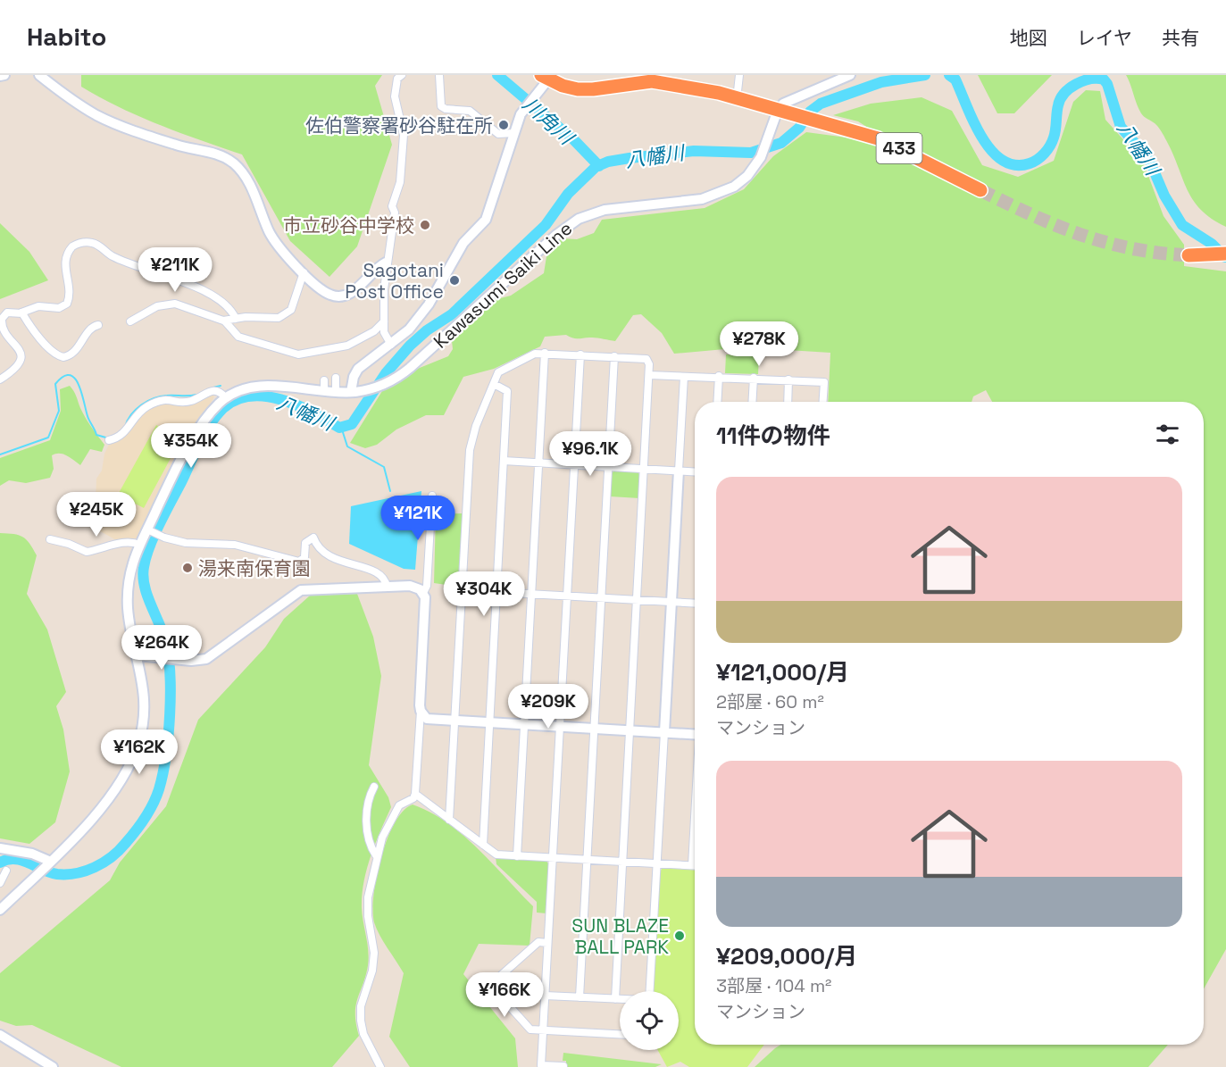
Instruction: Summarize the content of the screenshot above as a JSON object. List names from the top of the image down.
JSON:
{
  "streets": {
    "highway": ["433"],
    "main road": ["Kawasumi Saiki Line"]
  },
  "crossings": [
    ["433", "Kawasumi Saiki Line"]
  ],
  "water": ["川角川", "八幡川"],
  "places": [
    "佐伯警察署砂谷駐在所",
    "市立砂谷中学校",
    "Sagotani Post Office",
    "湯来南保育園",
    "SUN BLAZE BALL PARK"
  ],
  "page": {
    "header": "Habito",
    "nav": ["地図", "レイヤ", "共有"],
    "price": [
      "¥211K",
      "¥278K",
      "¥354K",
      "¥96.1K",
      "¥245K",
      "¥121K",
      "¥304K",
      "¥264K",
      "¥209K",
      "¥162K",
      "¥166K"
    ],
    "heading": "11件の物件",
    "list": [
      {
        "name": "¥121,000/月",
        "note": "2部屋 · 60 m² · マンション"
      },
      {
        "name": "¥209,000/月",
        "note": "3部屋 · 104 m² · マンション"
      }
    ]
  }
}
